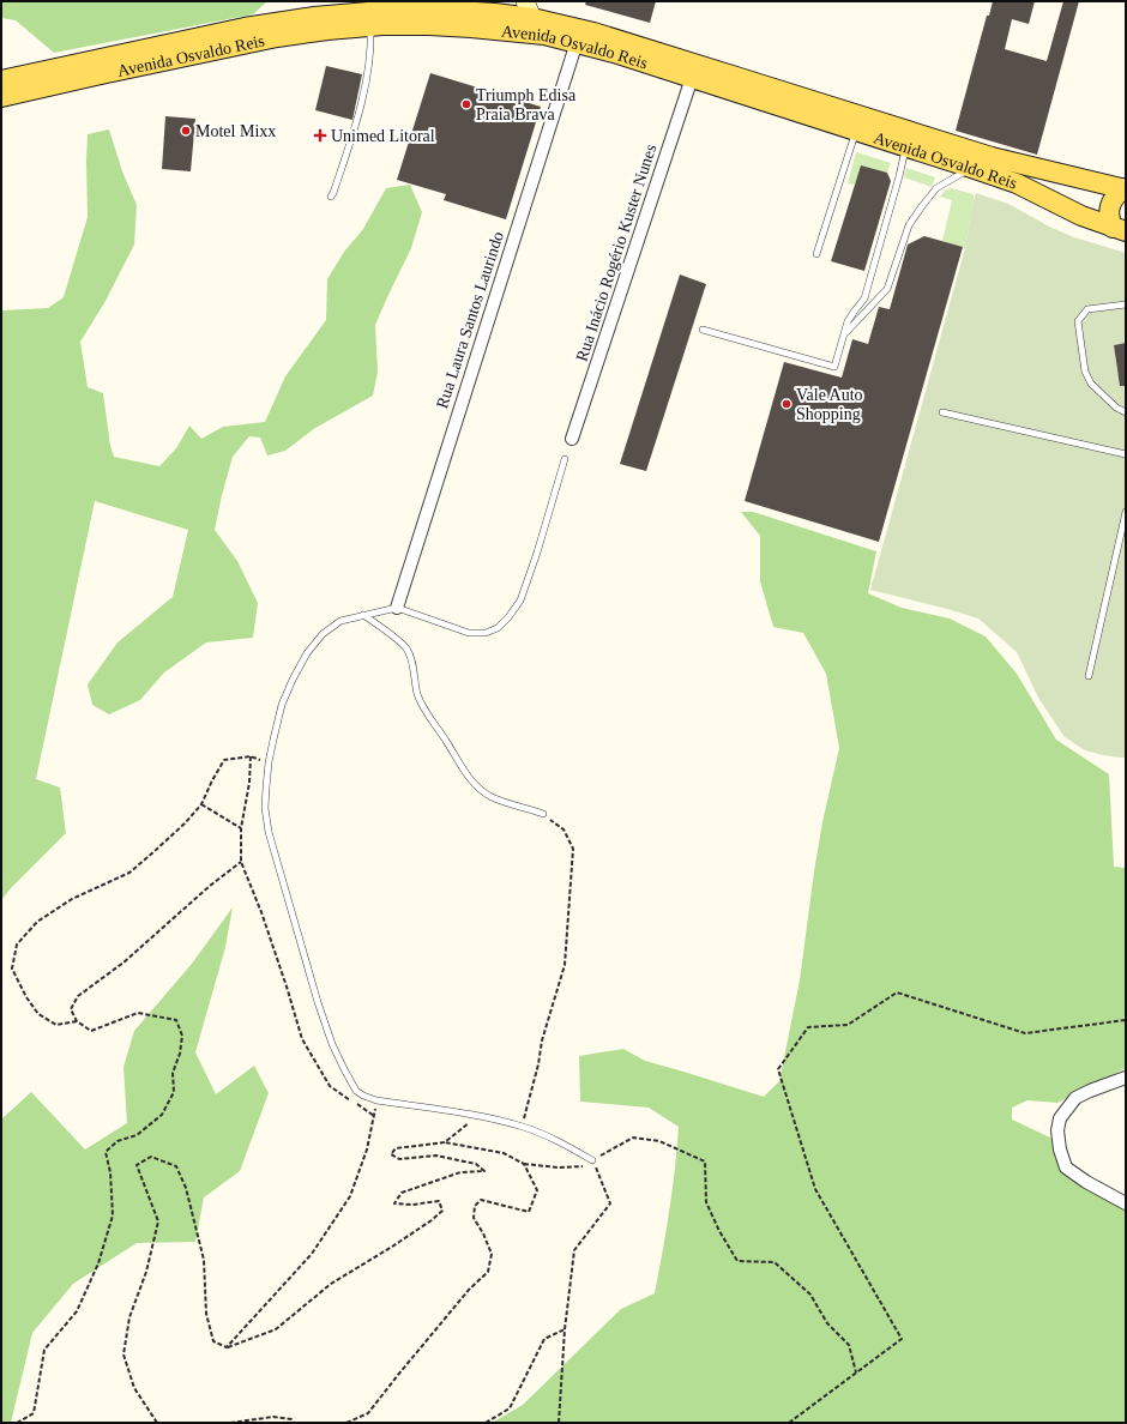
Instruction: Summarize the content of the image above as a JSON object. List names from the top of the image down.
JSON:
{
  "streets": {
    "main road": ["Avenida Osvaldo Reis"],
    "street": ["Rua Inácio Rogério Kuster Nunes", "Rua Laura Santos Laurindo"]
  },
  "crossings": [
    ["Avenida Osvaldo Reis", "Rua Inácio Rogério Kuster Nunes"],
    ["Avenida Osvaldo Reis", "Rua Laura Santos Laurindo"]
  ],
  "places": {
    "other": ["Triumph Edisa Praia Brava", "Motel Mixx", "Vale Auto Shopping"],
    "health": ["Unimed Litoral"]
  }
}
